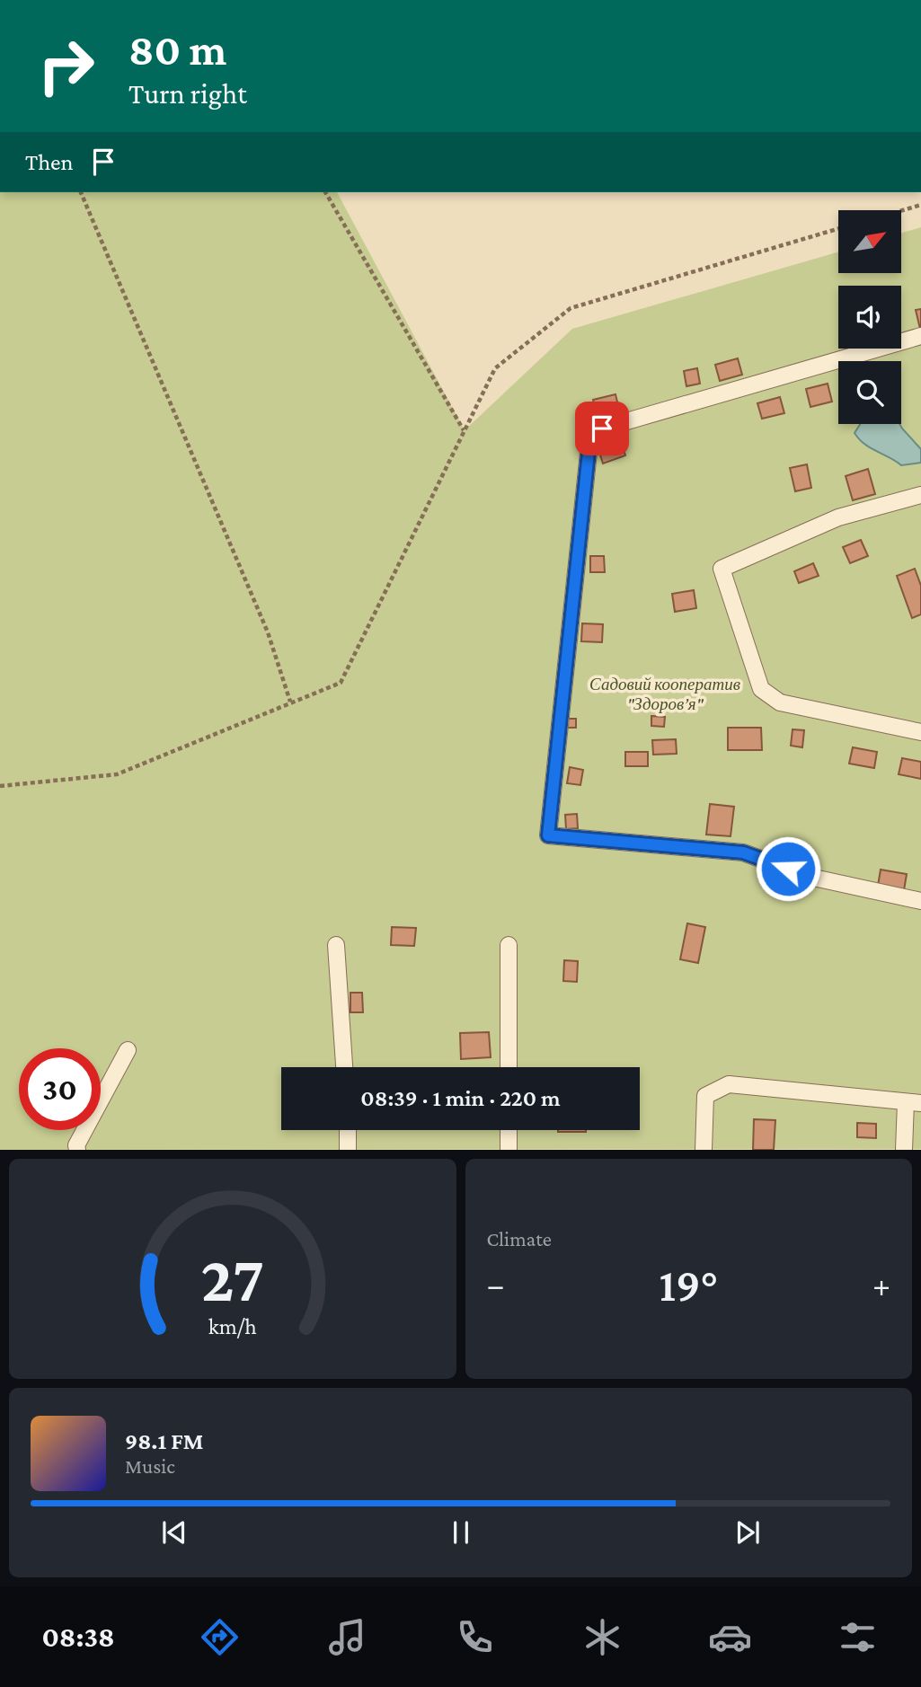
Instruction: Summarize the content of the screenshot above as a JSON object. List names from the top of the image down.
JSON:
{
  "parks": ["Садовий кооператив \"Здоров’я\""],
  "north": "top right",
  "page": {
    "turn": ["80 m", "Turn right"],
    "then": "Then",
    "limit": "30",
    "trip": "08:39 · 1 min · 220 m",
    "tile": "Climate",
    "heat": ["−", "19°", "+"],
    "song": ["98.1 FM", "Music"],
    "tabs": "08:38",
    "gauge": ["27", "km/h"]
  }
}
